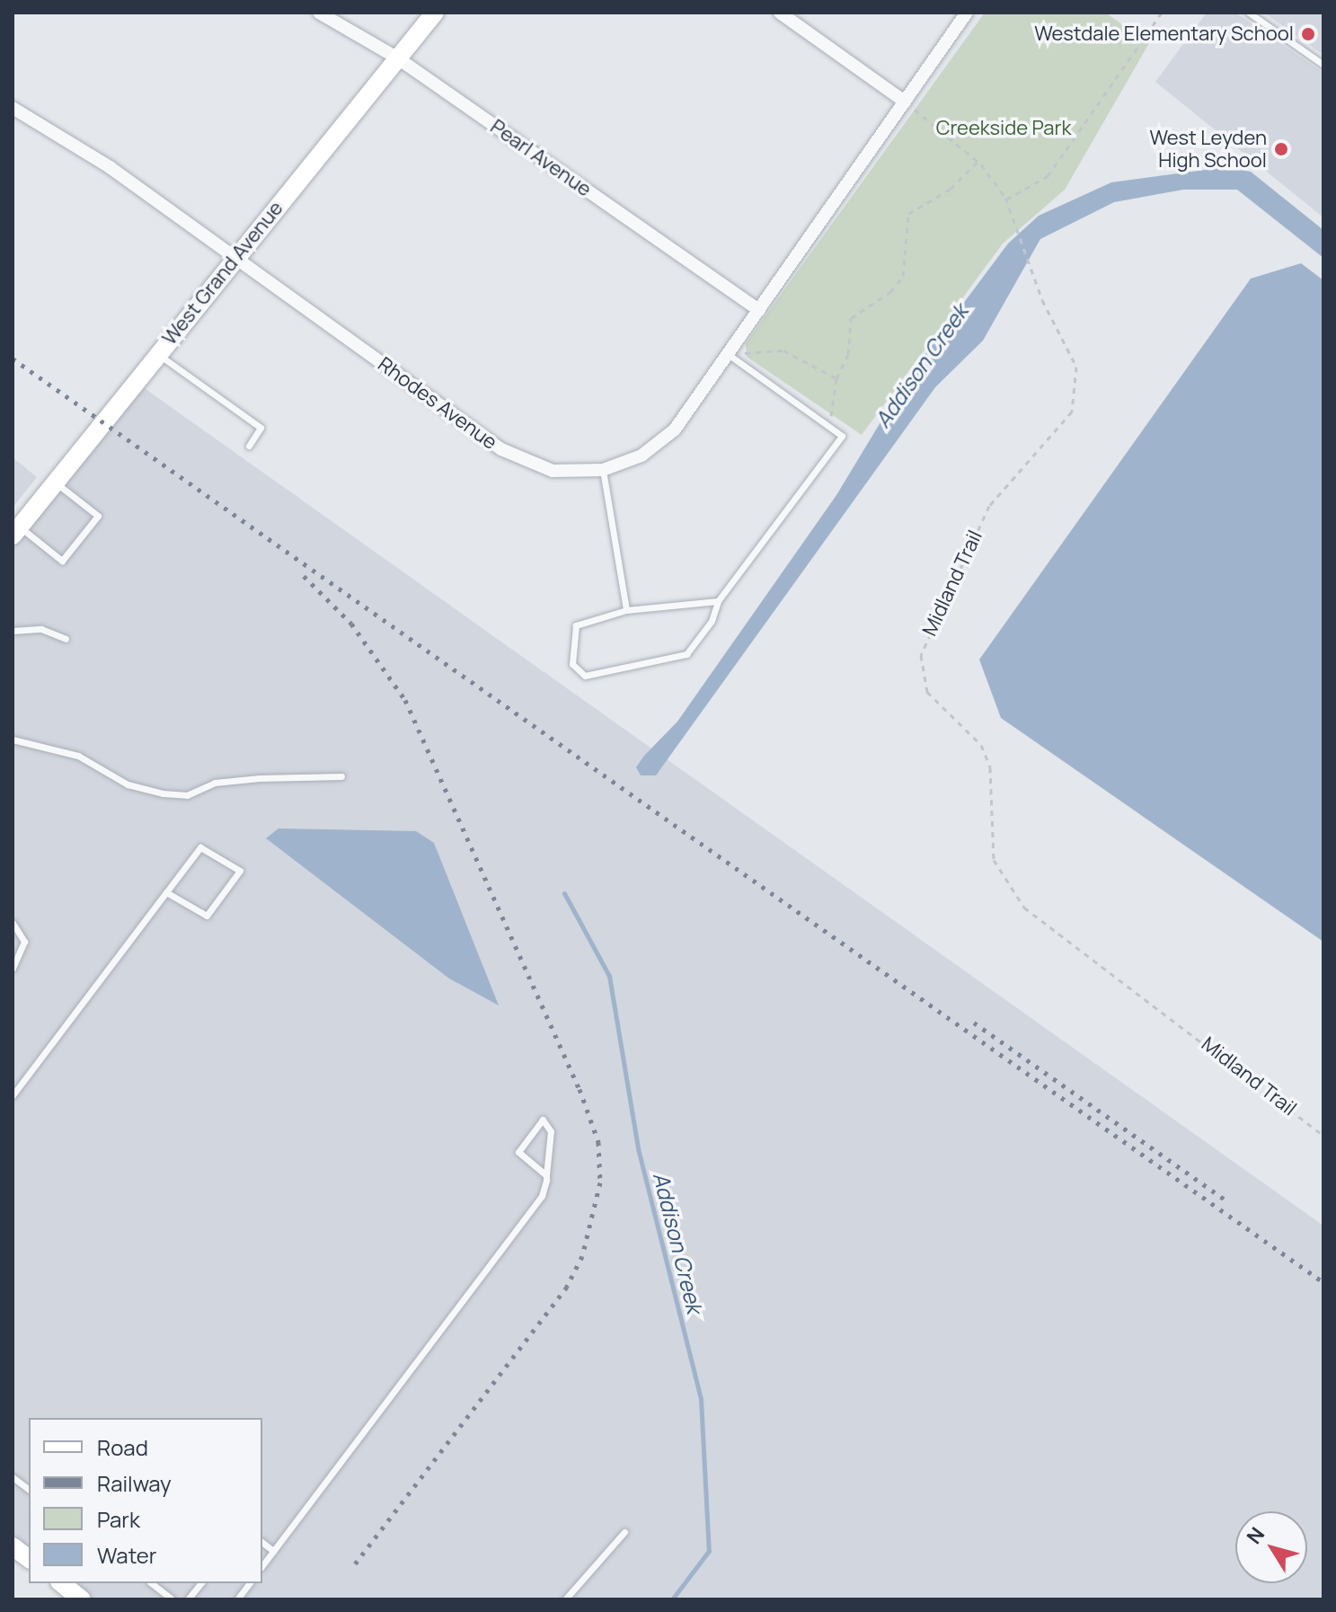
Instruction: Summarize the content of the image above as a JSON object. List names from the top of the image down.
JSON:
{
  "streets": {
    "main road": ["West Grand Avenue"],
    "street": ["Pearl Avenue", "Rhodes Avenue"],
    "path": ["Midland Trail"]
  },
  "crossings": [
    ["Pearl Avenue", "West Grand Avenue"],
    ["Pearl Avenue", "Rhodes Avenue"],
    ["West Grand Avenue", "Rhodes Avenue"],
    ["Rhodes Avenue", "Midland Trail"]
  ],
  "water": ["Addison Creek"],
  "parks": ["Creekside Park"],
  "places": ["Westdale Elementary School", "West Leyden High School"],
  "legend": [
    "Road",
    "Railway",
    "Park",
    "Water"
  ],
  "north": "top left"
}
